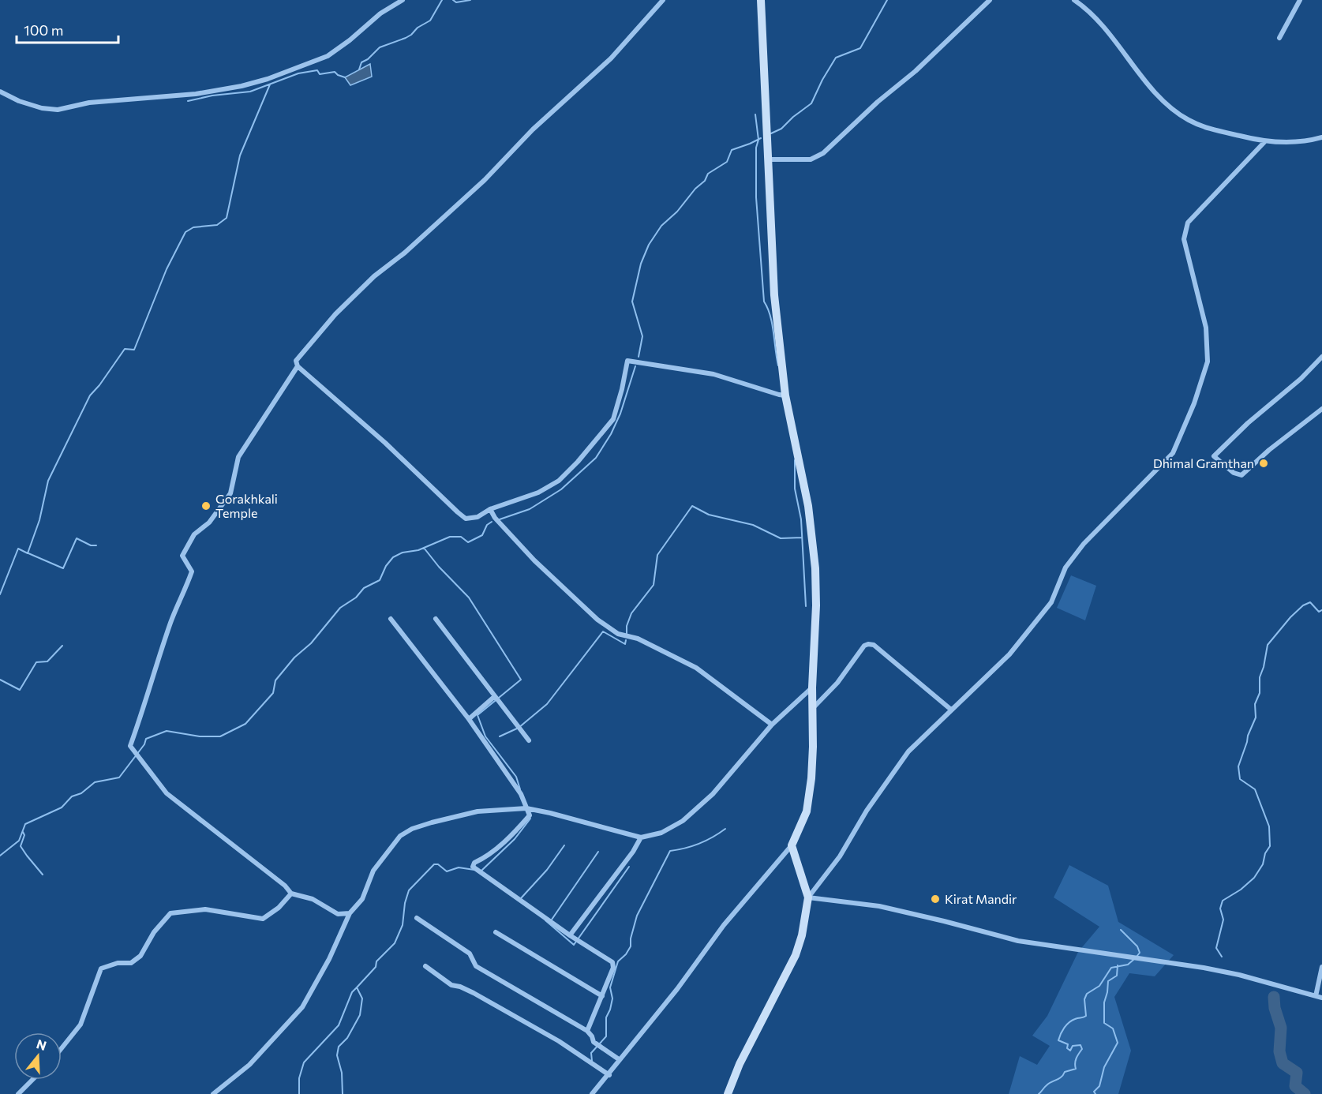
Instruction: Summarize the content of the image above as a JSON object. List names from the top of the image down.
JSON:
{
  "places": ["Dhimal Gramthan", "Gorakhkali Temple", "Kirat Mandir"],
  "scale_bar": "100 m",
  "north": "top"
}
